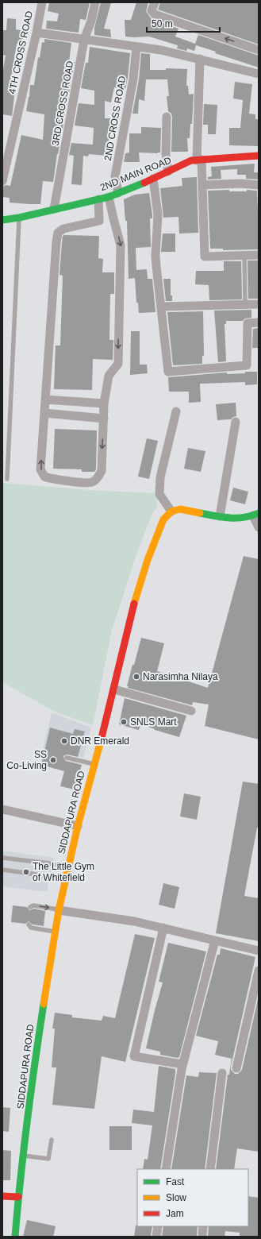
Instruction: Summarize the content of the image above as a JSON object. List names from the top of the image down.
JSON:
{
  "streets": {
    "street": [
      "4TH CROSS ROAD",
      "3RD CROSS ROAD",
      "2ND CROSS ROAD",
      "2ND MAIN ROAD",
      "SIDDAPURA ROAD"
    ]
  },
  "crossings": [
    ["3RD CROSS ROAD", "2ND MAIN ROAD"],
    ["2ND CROSS ROAD", "2ND MAIN ROAD"]
  ],
  "places": [
    "Narasimha Nilaya",
    "SNLS Mart",
    "DNR Emerald",
    "SS Co-Living",
    "The Little Gym of Whitefield"
  ],
  "legend": ["Fast", "Slow", "Jam"],
  "scale_bar": "50 m"
}
